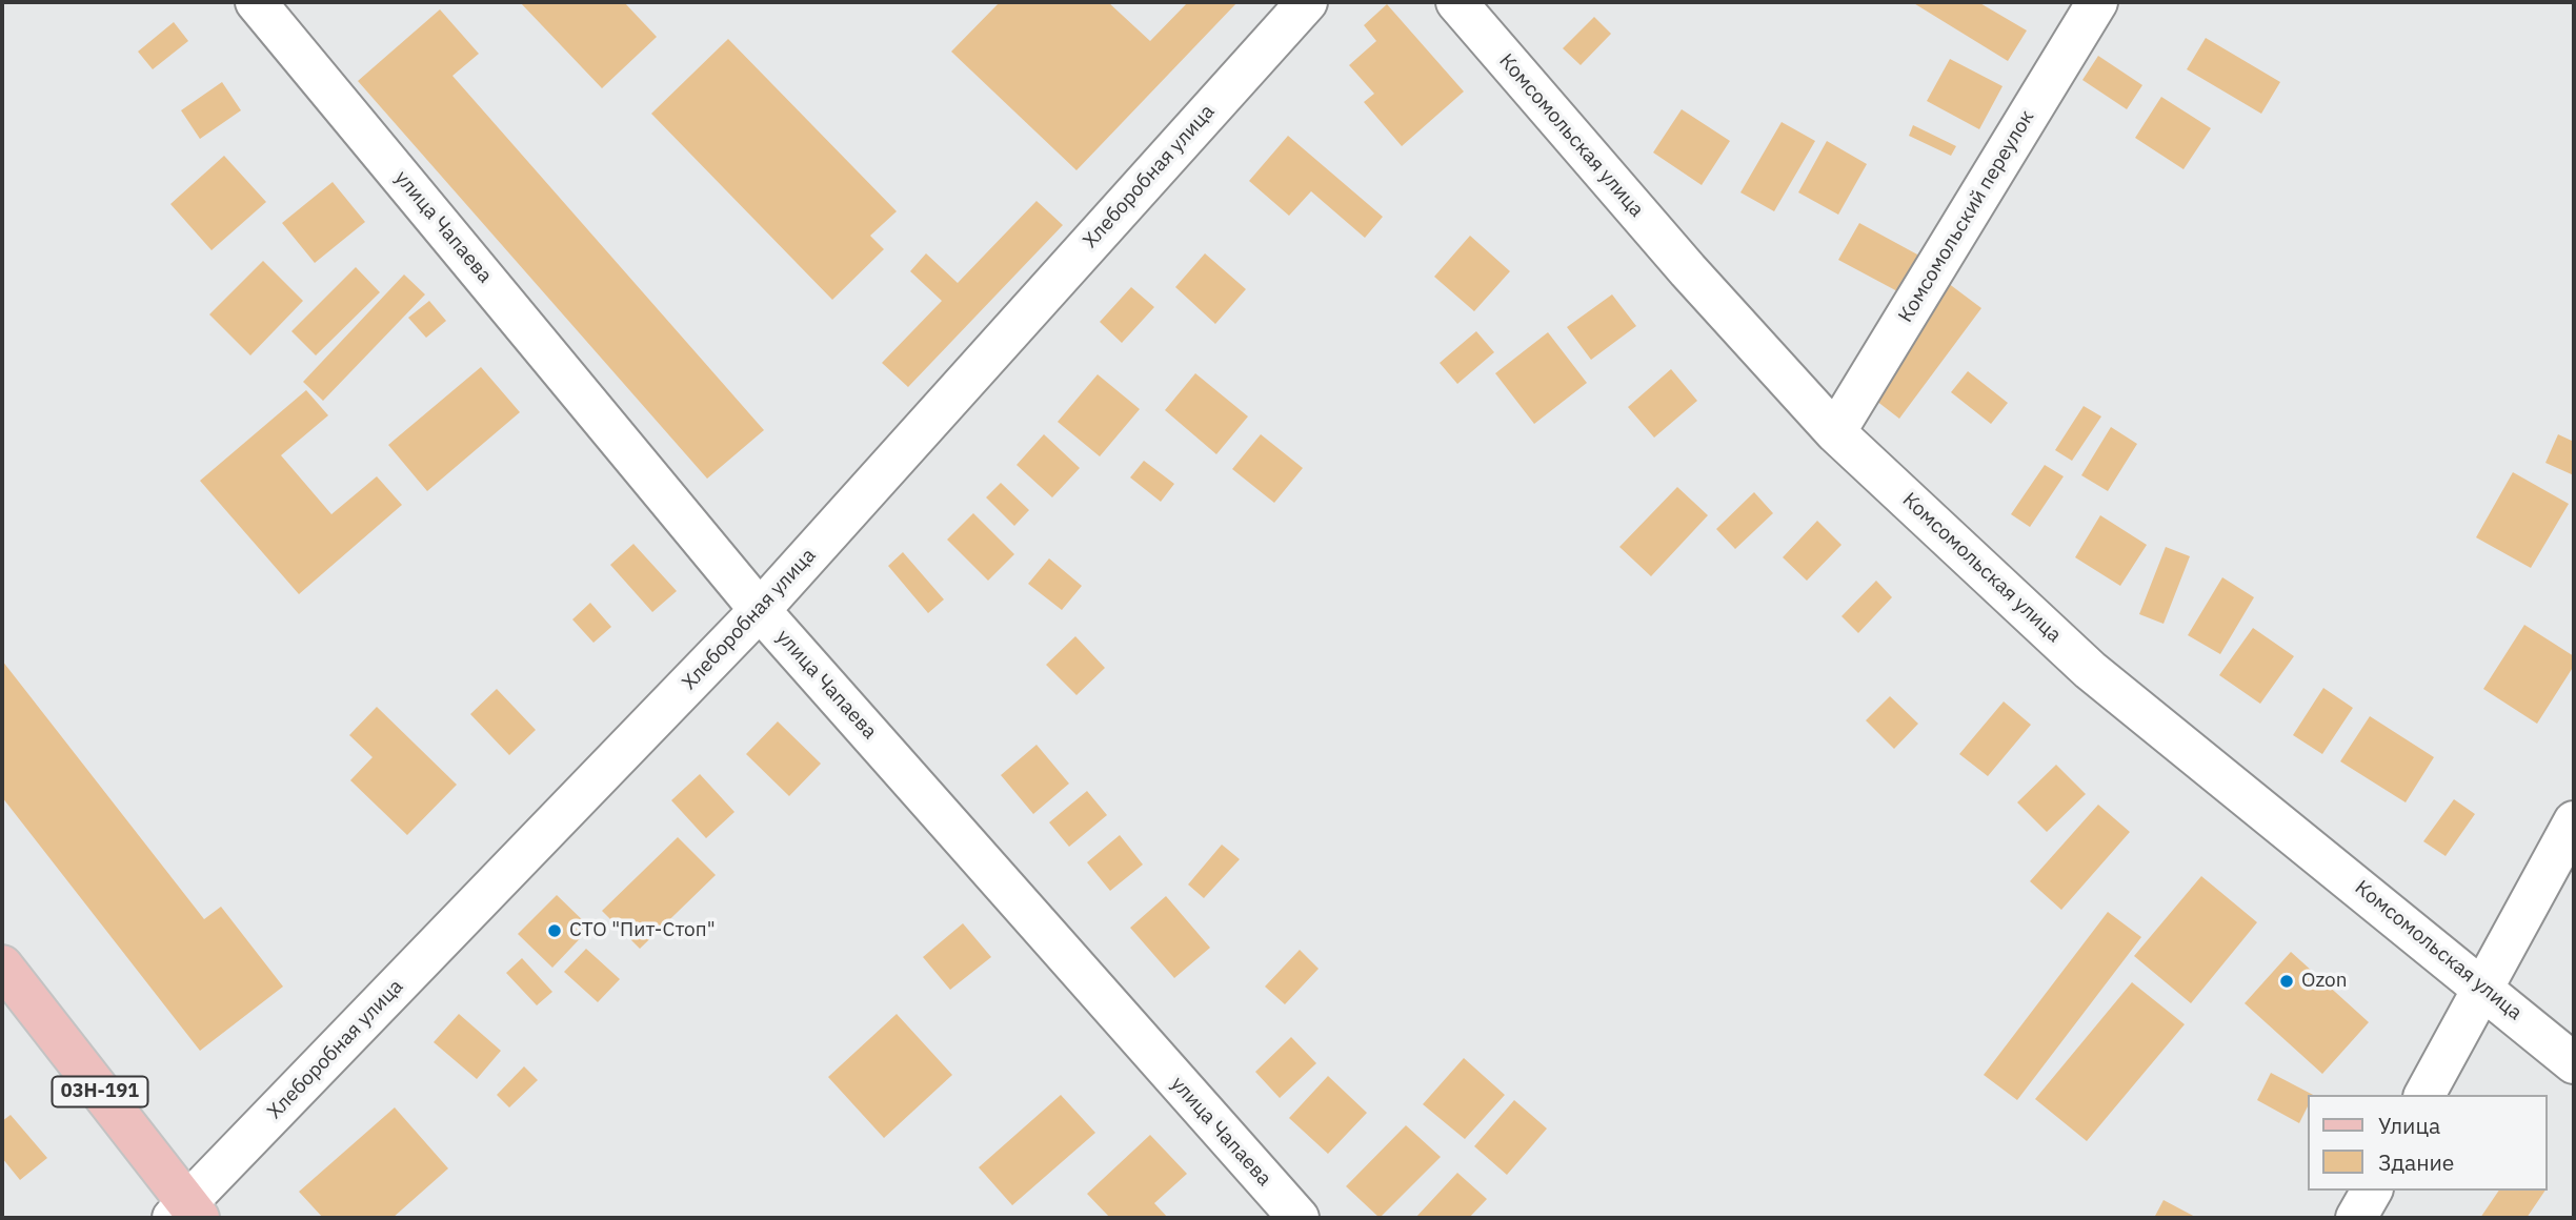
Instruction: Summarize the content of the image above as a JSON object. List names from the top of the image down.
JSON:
{
  "streets": {
    "main road": ["03Н-191"],
    "street": [
      "Комсомольская улица",
      "Хлеборобная улица",
      "Комсомольский переулок",
      "улица Чапаева"
    ]
  },
  "crossings": [
    ["Комсомольская улица", "Комсомольский переулок"],
    ["Хлеборобная улица", "улица Чапаева"],
    ["Хлеборобная улица", "03Н-191"]
  ],
  "places": ["СТО \"Пит-Стоп\"", "Ozon"],
  "legend": ["Улица", "Здание"]
}
